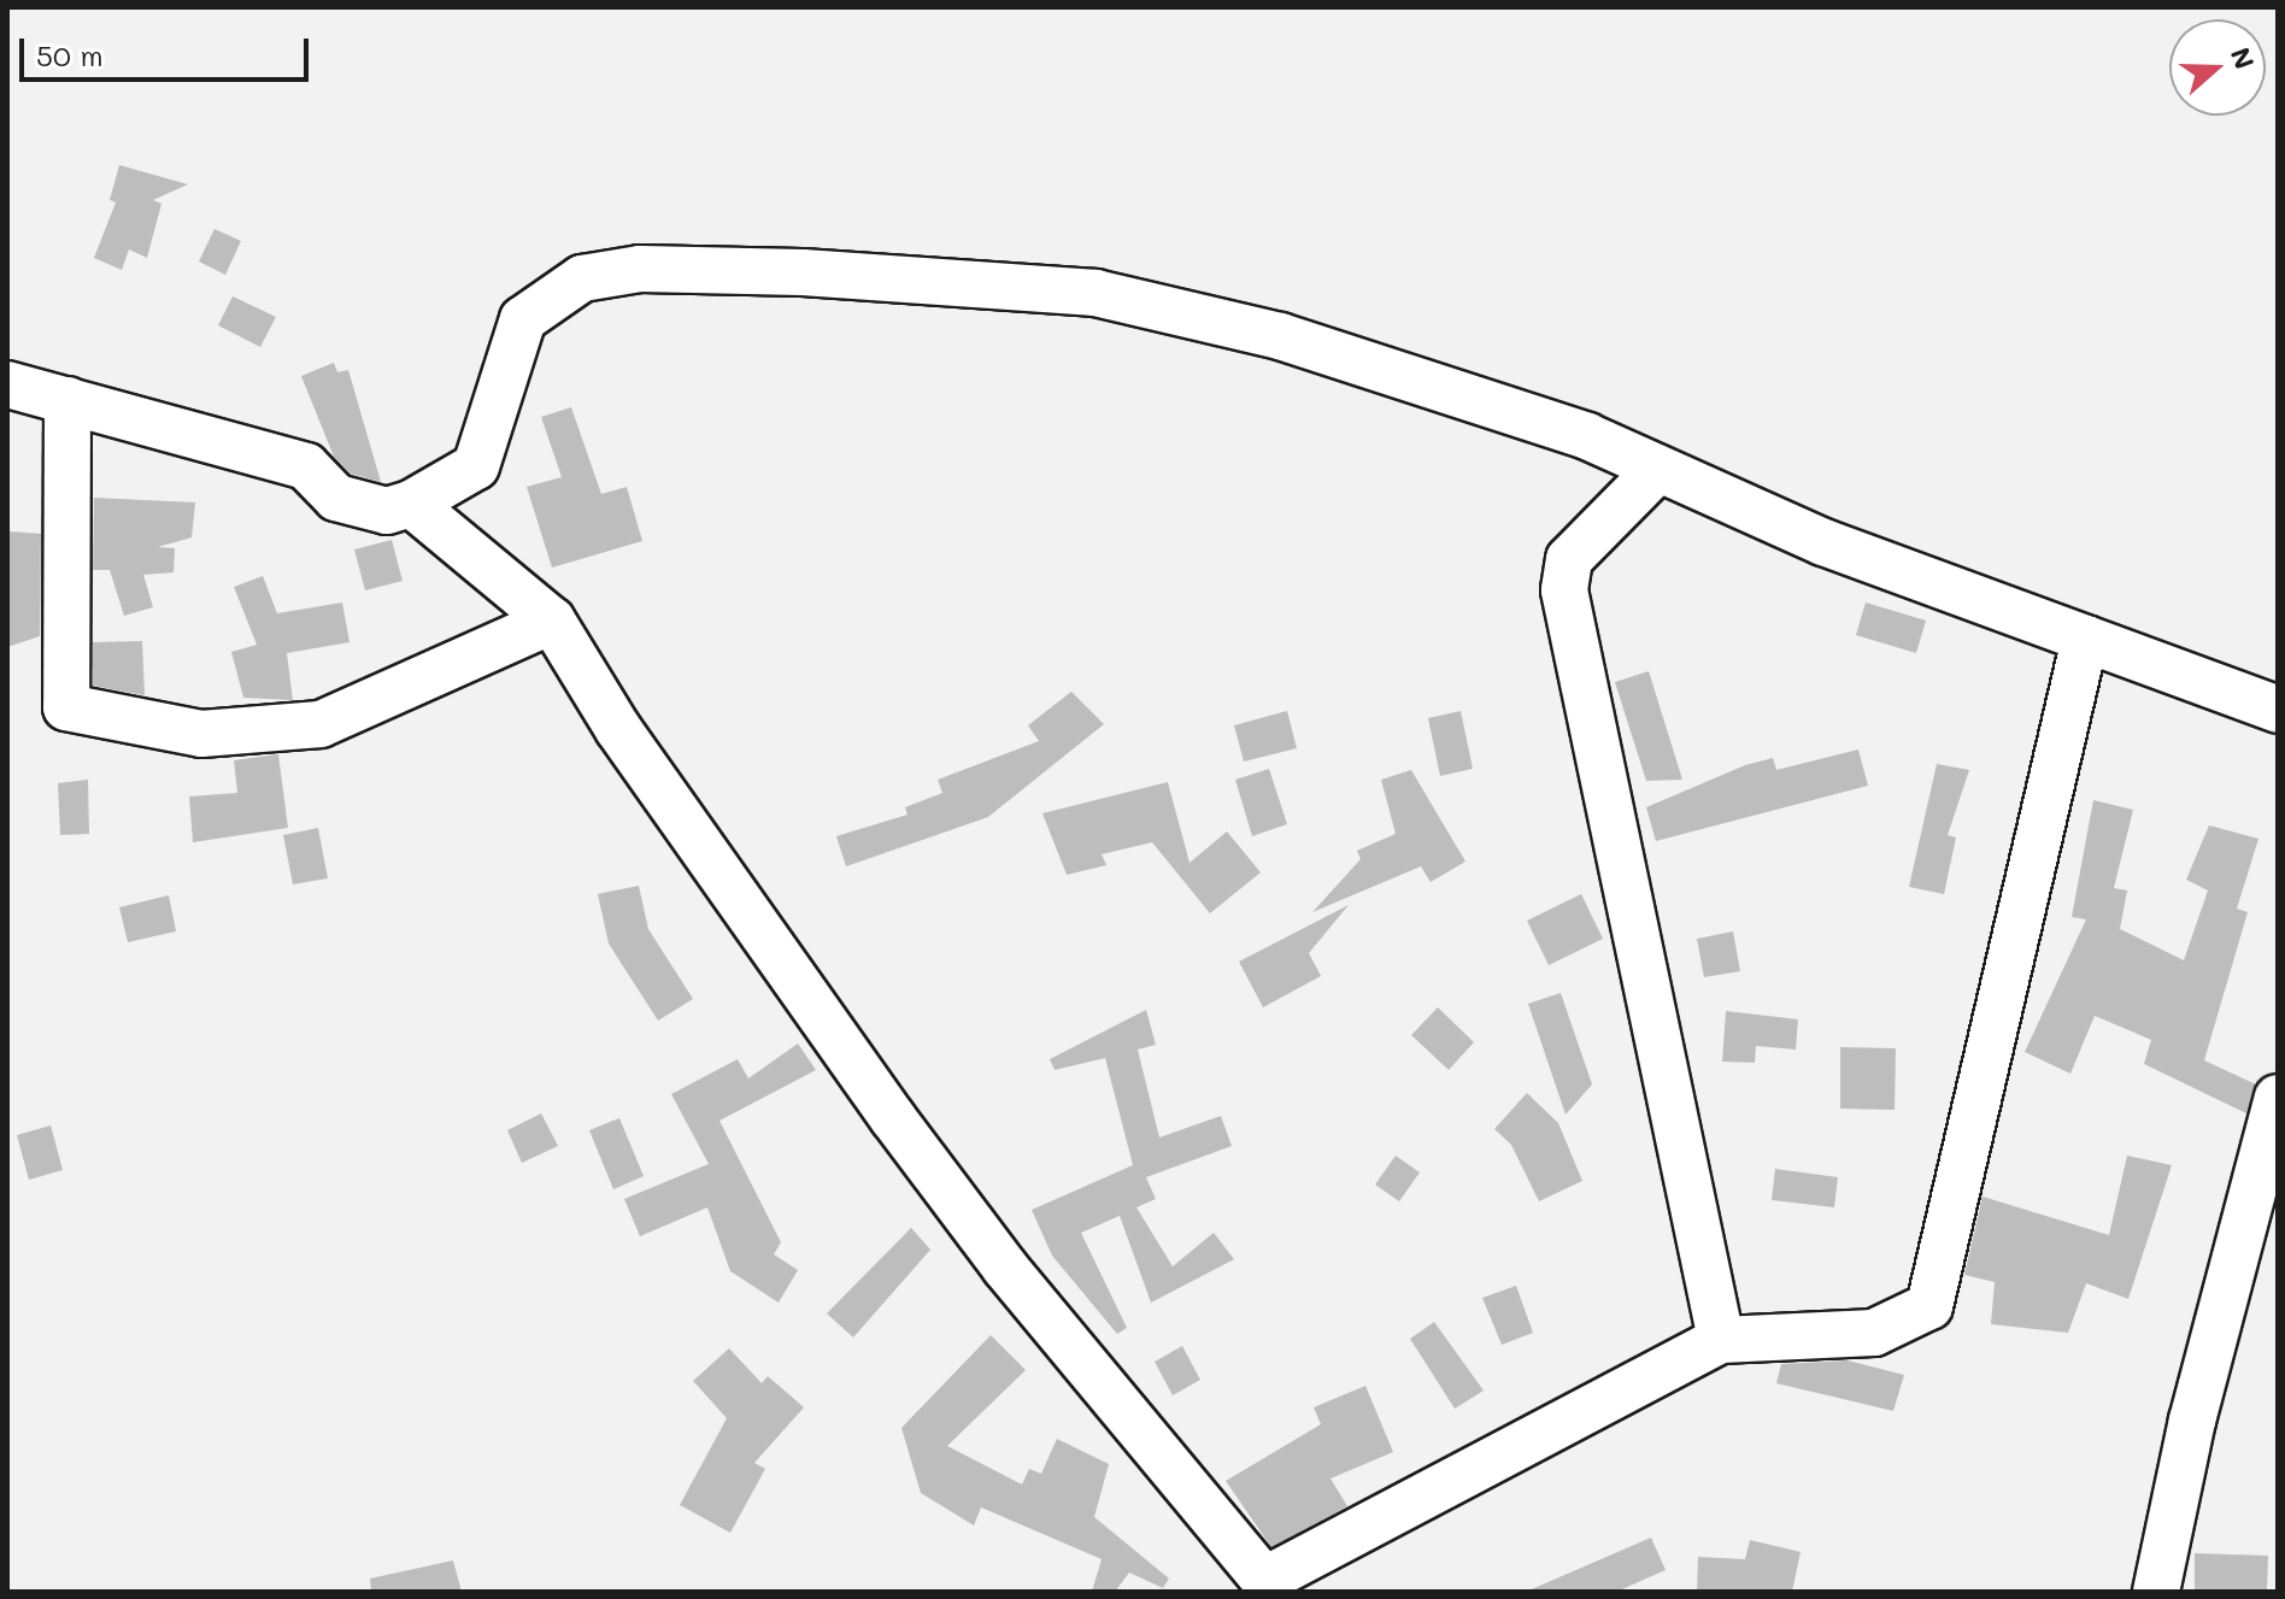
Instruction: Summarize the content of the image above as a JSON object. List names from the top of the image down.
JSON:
{
  "scale_bar": "50 m",
  "north": "right"
}
